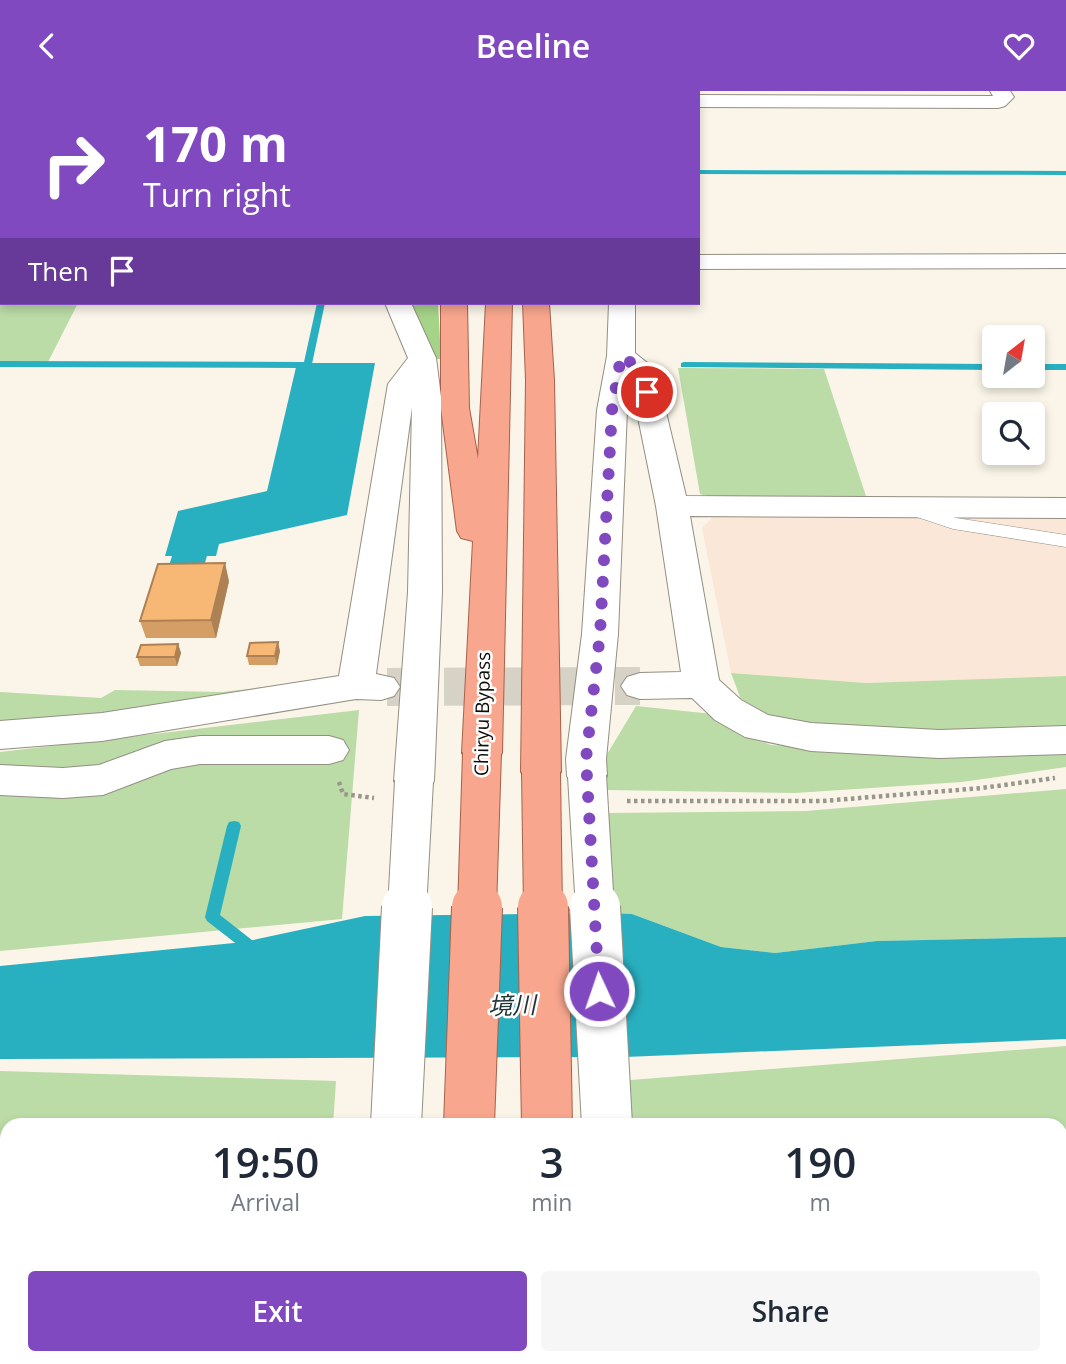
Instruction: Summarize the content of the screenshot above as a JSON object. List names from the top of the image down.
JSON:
{
  "streets": {
    "highway": ["Chiryu Bypass"]
  },
  "water": ["境川"],
  "north": "top right",
  "page": {
    "header": "Beeline",
    "turn": ["170 m", "Turn right"],
    "then": "Then",
    "eta": [
      "19:50",
      "Arrival",
      "3",
      "min",
      "190",
      "m"
    ],
    "buttons": ["Exit", "Share"]
  }
}
